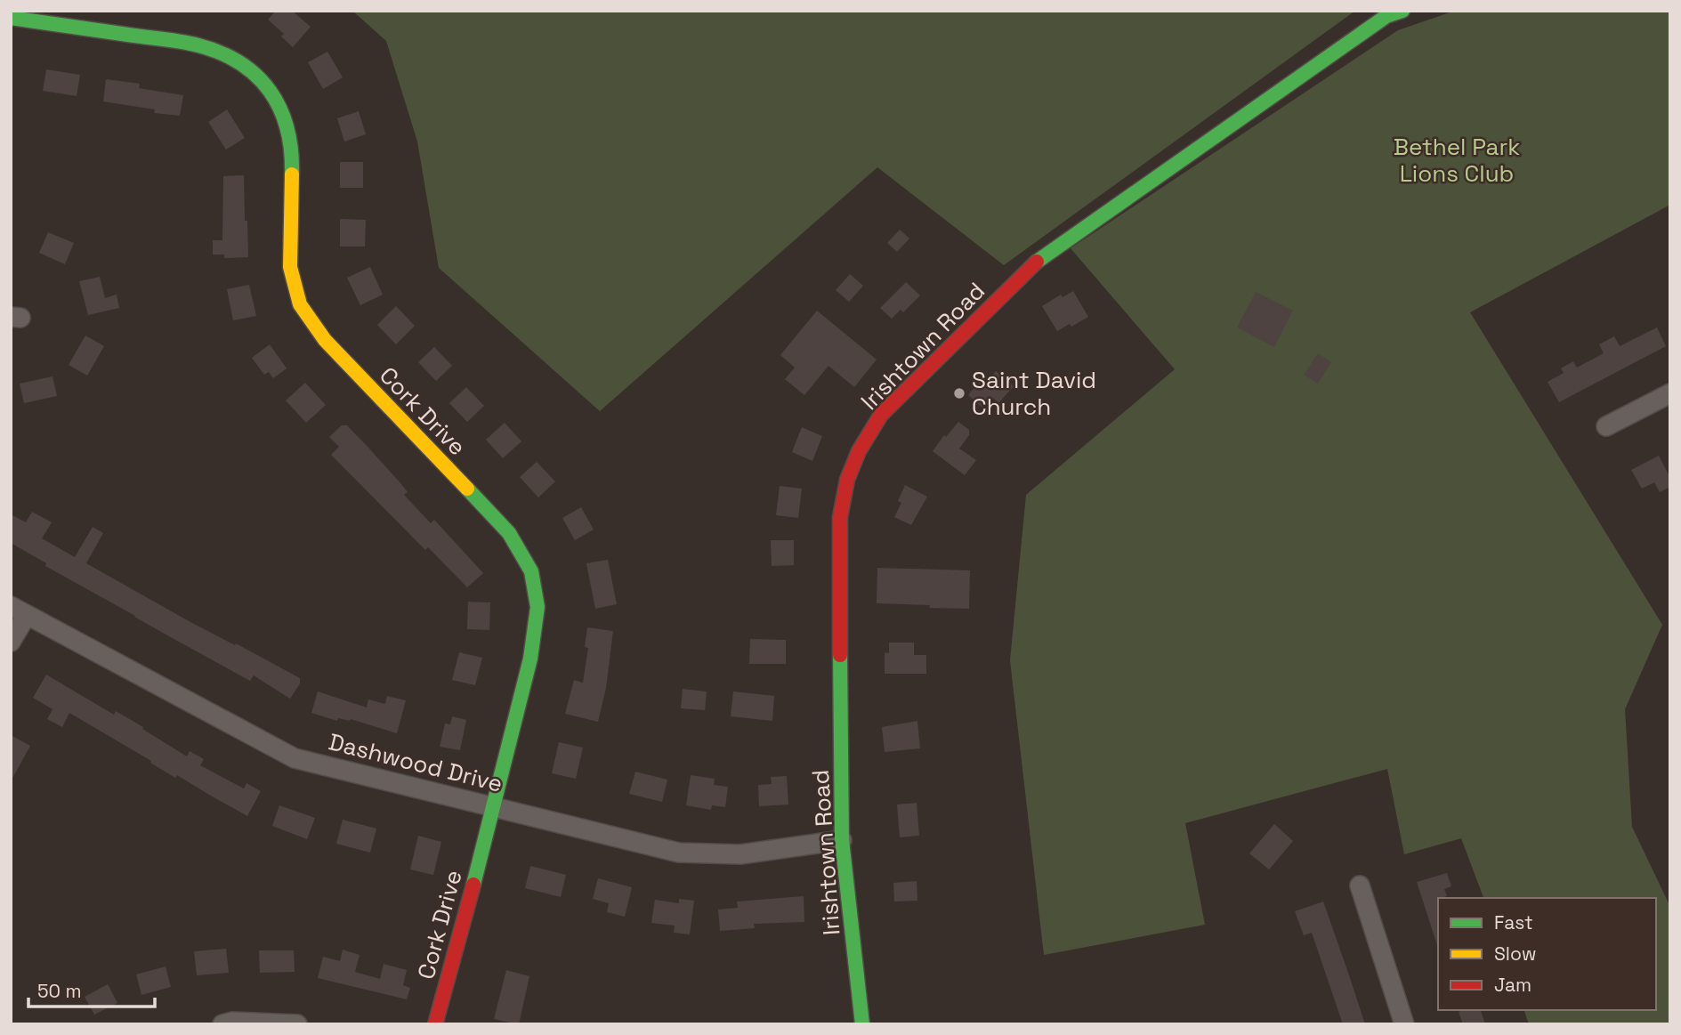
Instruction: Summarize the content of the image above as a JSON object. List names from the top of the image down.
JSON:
{
  "streets": {
    "street": ["Irishtown Road", "Cork Drive", "Dashwood Drive"]
  },
  "crossings": [
    ["Irishtown Road", "Dashwood Drive"],
    ["Cork Drive", "Dashwood Drive"]
  ],
  "parks": ["Bethel Park Lions Club"],
  "places": ["Saint David Church"],
  "legend": ["Fast", "Slow", "Jam"],
  "scale_bar": "50 m"
}
